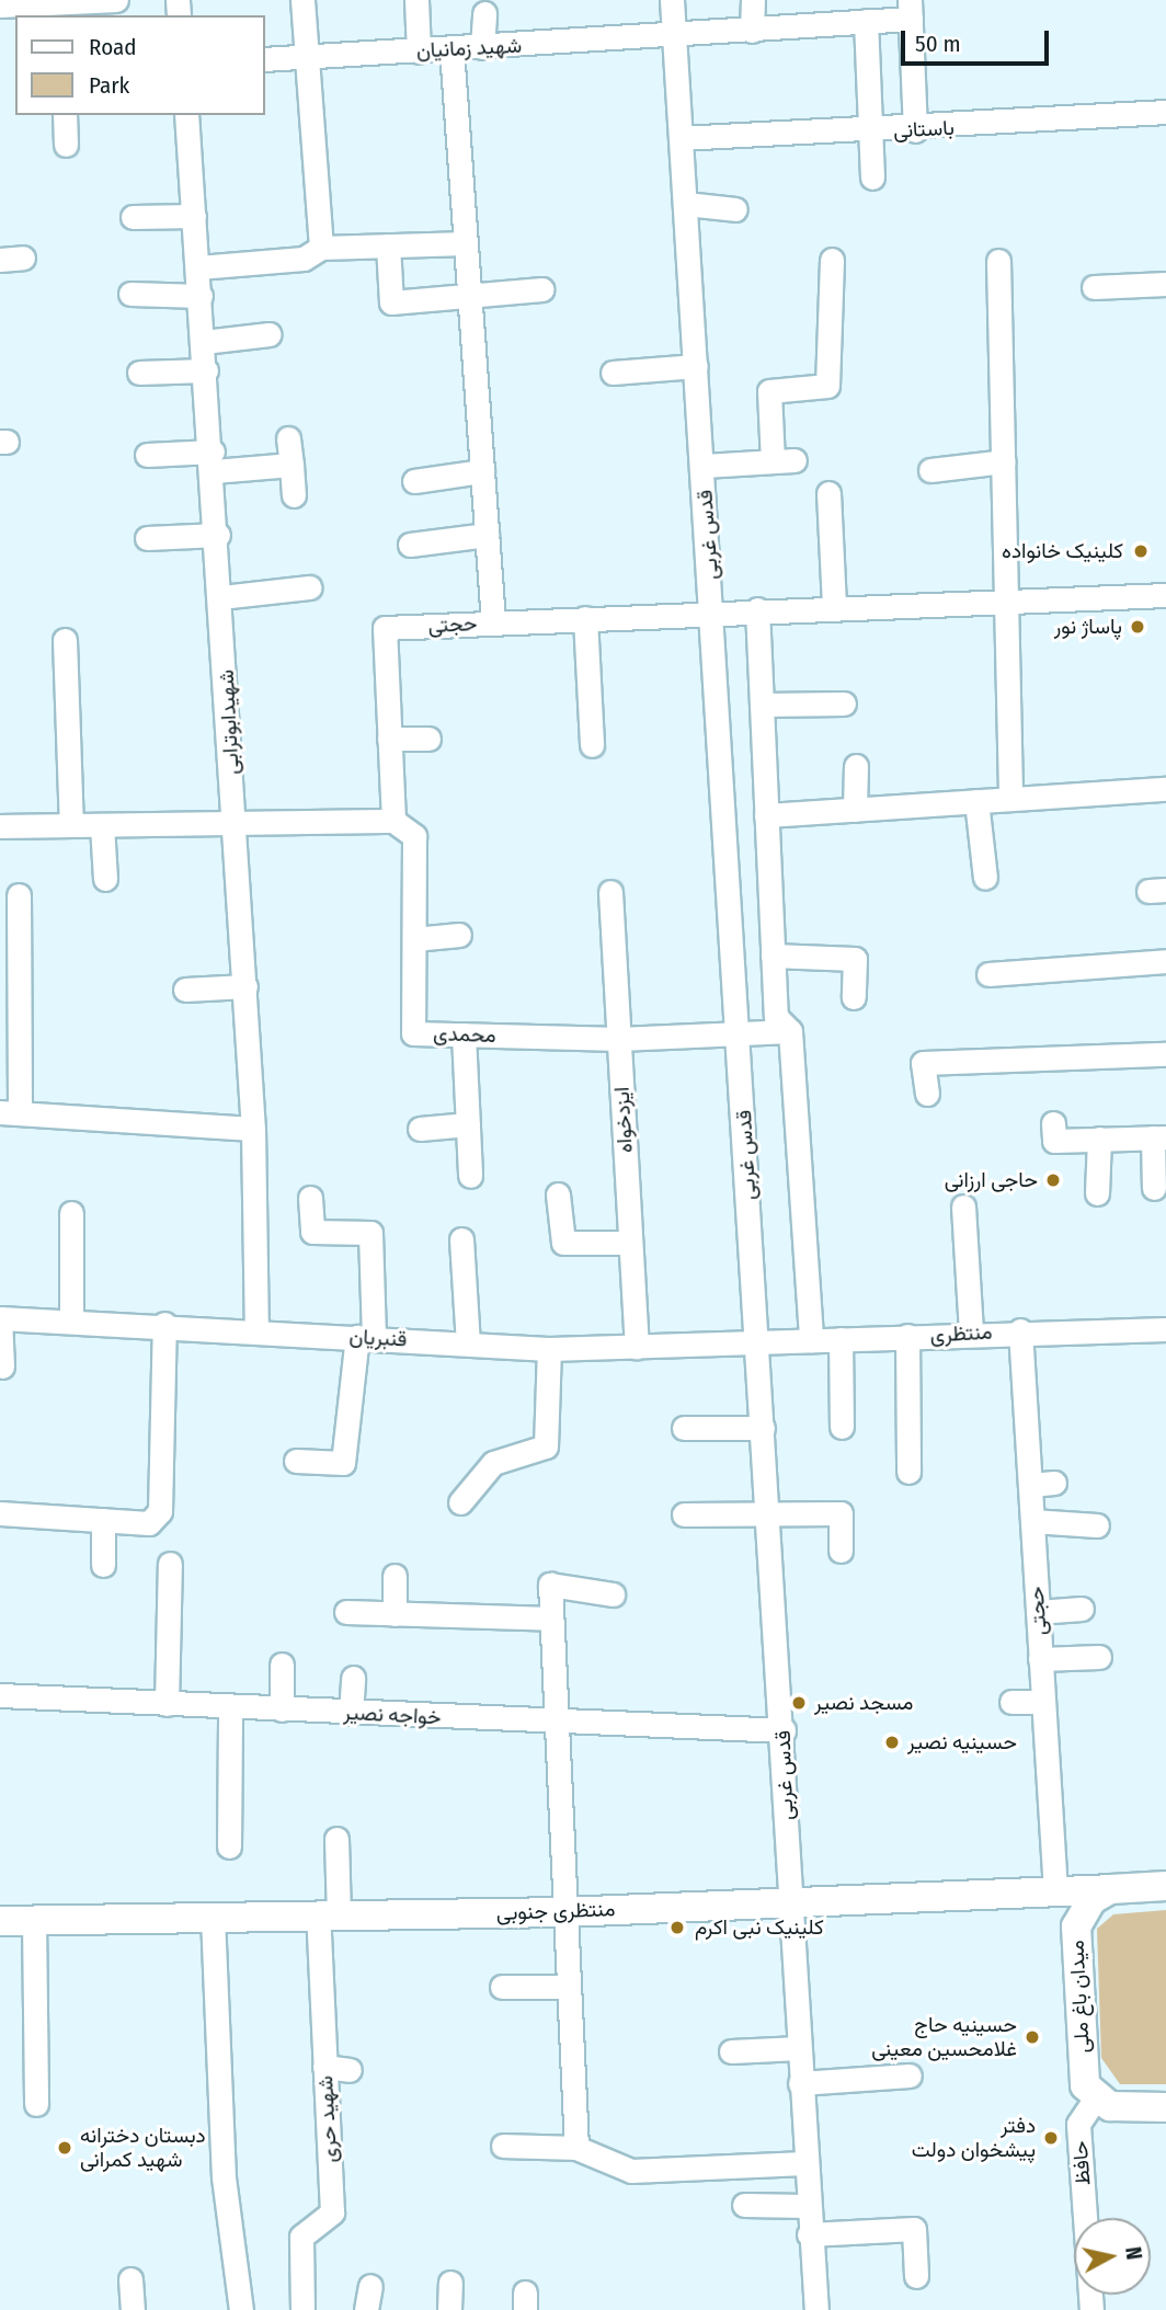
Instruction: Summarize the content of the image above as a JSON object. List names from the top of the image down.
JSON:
{
  "streets": {
    "main road": ["منتظری جنوبی", "میدان باغ ملی"],
    "street": [
      "شهید زمانیان",
      "باستانی",
      "قدس غربی",
      "حجتی",
      "شهیدابوترابی",
      "محمدی",
      "ایزدخواه",
      "منتظری",
      "قنبریان",
      "خواجه نصیر",
      "شهید حری",
      "حافظ"
    ]
  },
  "crossings": [
    ["شهید زمانیان", "قدس غربی"],
    ["باستانی", "قدس غربی"],
    ["قدس غربی", "حجتی"],
    ["قدس غربی", "محمدی"],
    ["قدس غربی", "منتظری"],
    ["قدس غربی", "قنبریان"],
    ["قدس غربی", "خواجه نصیر"],
    ["قدس غربی", "منتظری جنوبی"],
    ["حجتی", "محمدی"],
    ["حجتی", "منتظری"],
    ["حجتی", "منتظری جنوبی"],
    ["شهیدابوترابی", "قنبریان"],
    ["محمدی", "ایزدخواه"],
    ["ایزدخواه", "قنبریان"],
    ["منتظری", "قنبریان"],
    ["منتظری جنوبی", "میدان باغ ملی"],
    ["منتظری جنوبی", "شهید حری"],
    ["میدان باغ ملی", "حافظ"]
  ],
  "places": [
    "کلینیک خانواده",
    "پاساژ نور",
    "حاجی ارزانی",
    "مسجد نصیر",
    "حسینیه نصیر",
    "کلینیک نبی اکرم",
    "حسینیه حاج غلامحسین معینی",
    "دفتر پیشخوان دولت",
    "دبستان دخترانه شهید کمرانی"
  ],
  "legend": ["Road", "Park"],
  "scale_bar": "50 m",
  "north": "right"
}
